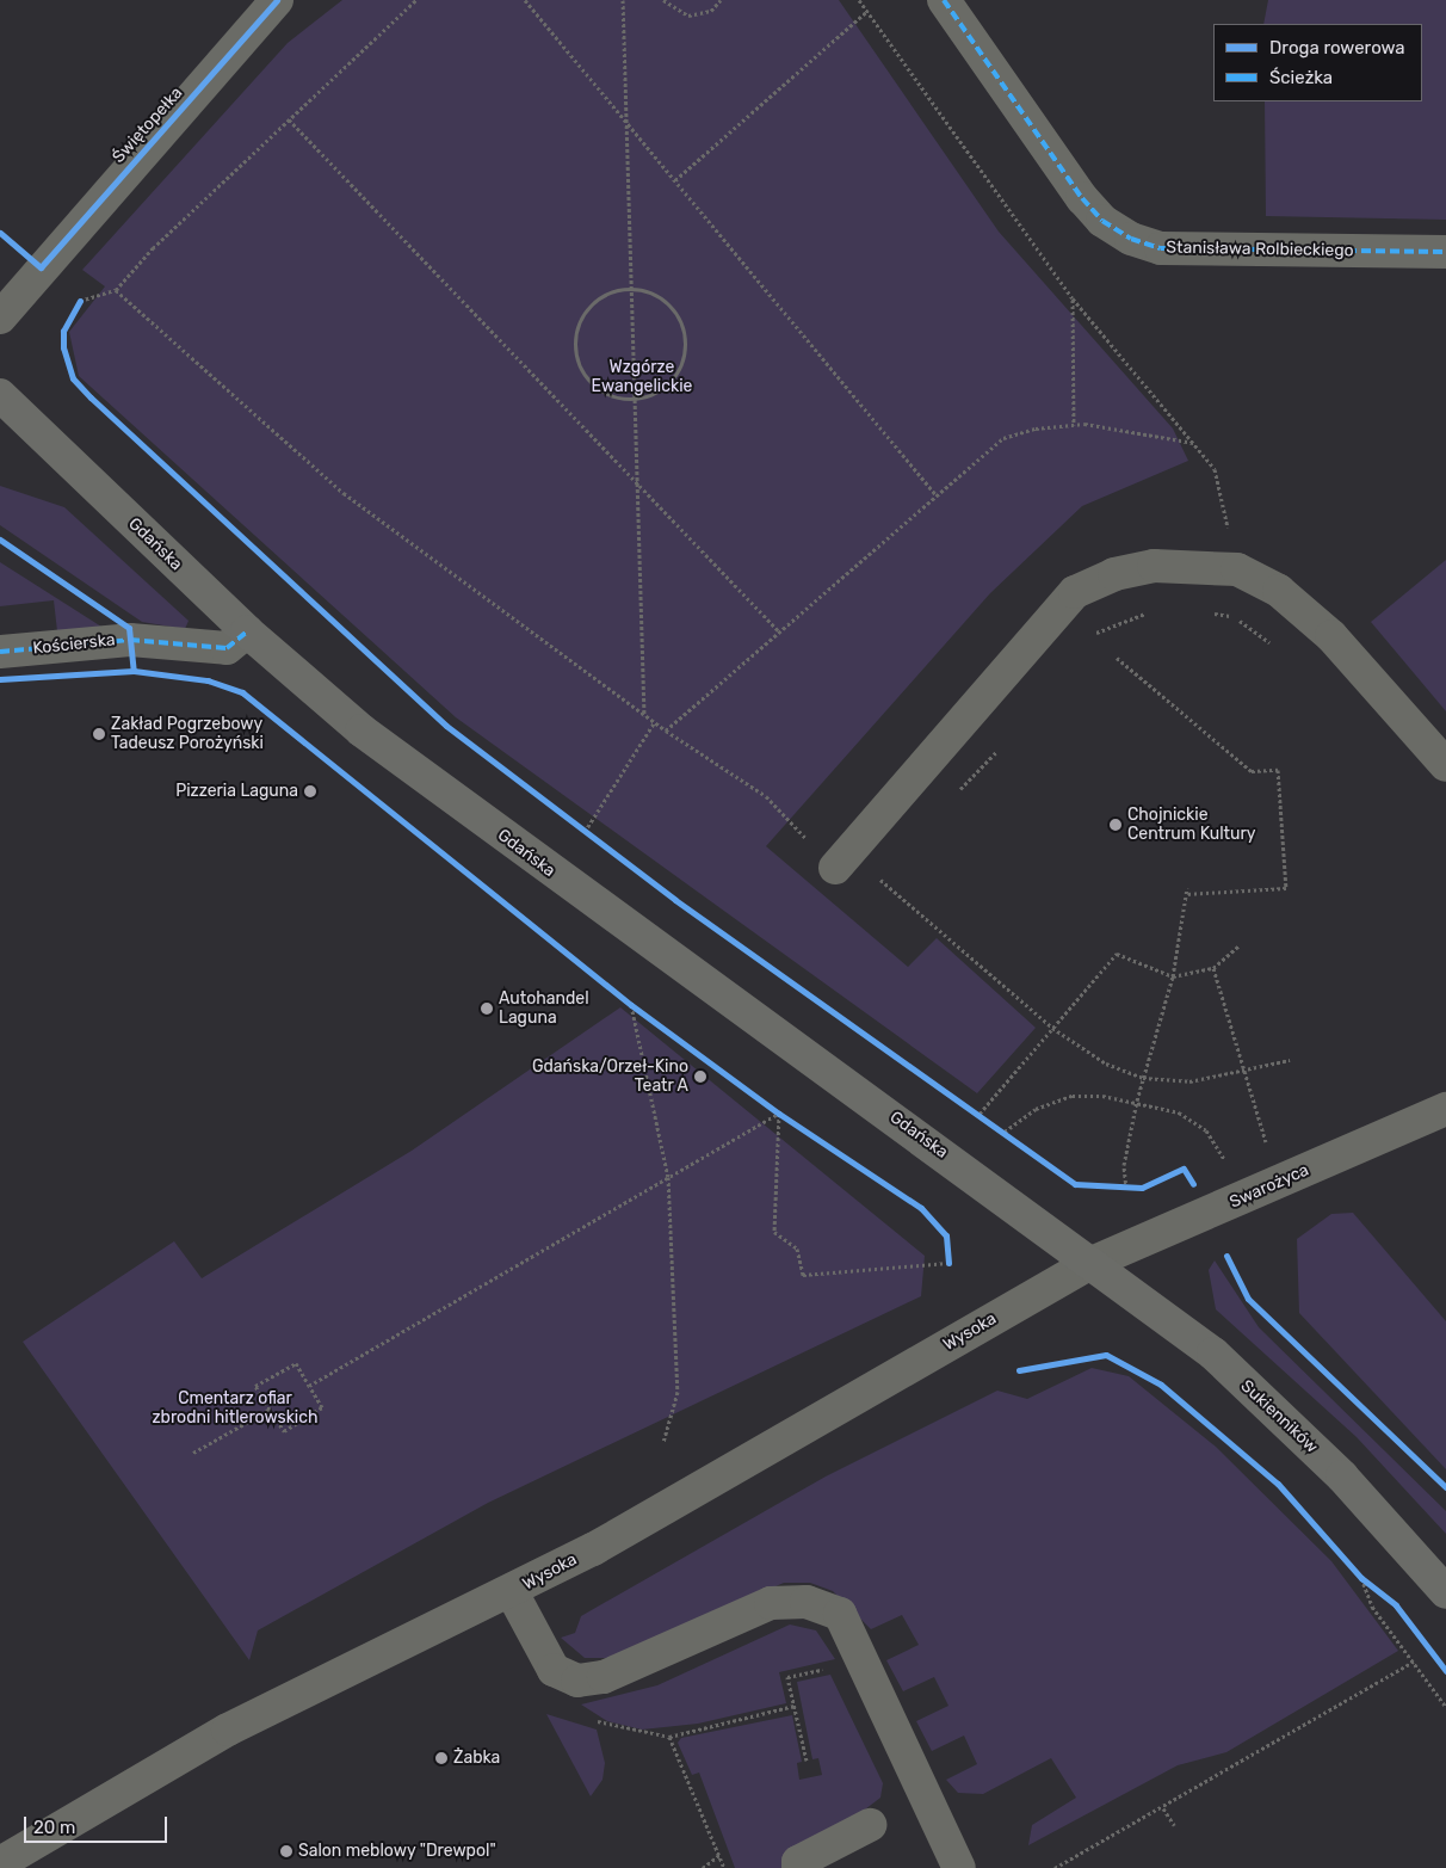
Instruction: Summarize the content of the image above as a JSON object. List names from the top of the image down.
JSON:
{
  "streets": {
    "main road": ["Gdańska", "Sukienników"],
    "street": [
      "Świętopełka",
      "Stanisława Rolbieckiego",
      "Kościerska",
      "Swarożyca",
      "Wysoka"
    ]
  },
  "crossings": [
    ["Gdańska", "Kościerska"],
    ["Gdańska", "Swarożyca"],
    ["Gdańska", "Wysoka"],
    ["Gdańska", "Sukienników"],
    ["Swarożyca", "Wysoka"],
    ["Swarożyca", "Sukienników"],
    ["Wysoka", "Sukienników"]
  ],
  "parks": ["Wzgórze Ewangelickie", "Cmentarz ofiar zbrodni hitlerowskich"],
  "places": [
    "Zakład Pogrzebowy Tadeusz Porożyński",
    "Pizzeria Laguna",
    "Chojnickie Centrum Kultury",
    "Autohandel Laguna",
    "Gdańska/Orzeł-Kino Teatr A",
    "Żabka",
    "Salon meblowy \"Drewpol\""
  ],
  "legend": ["Droga rowerowa", "Ścieżka"],
  "scale_bar": "20 m"
}
